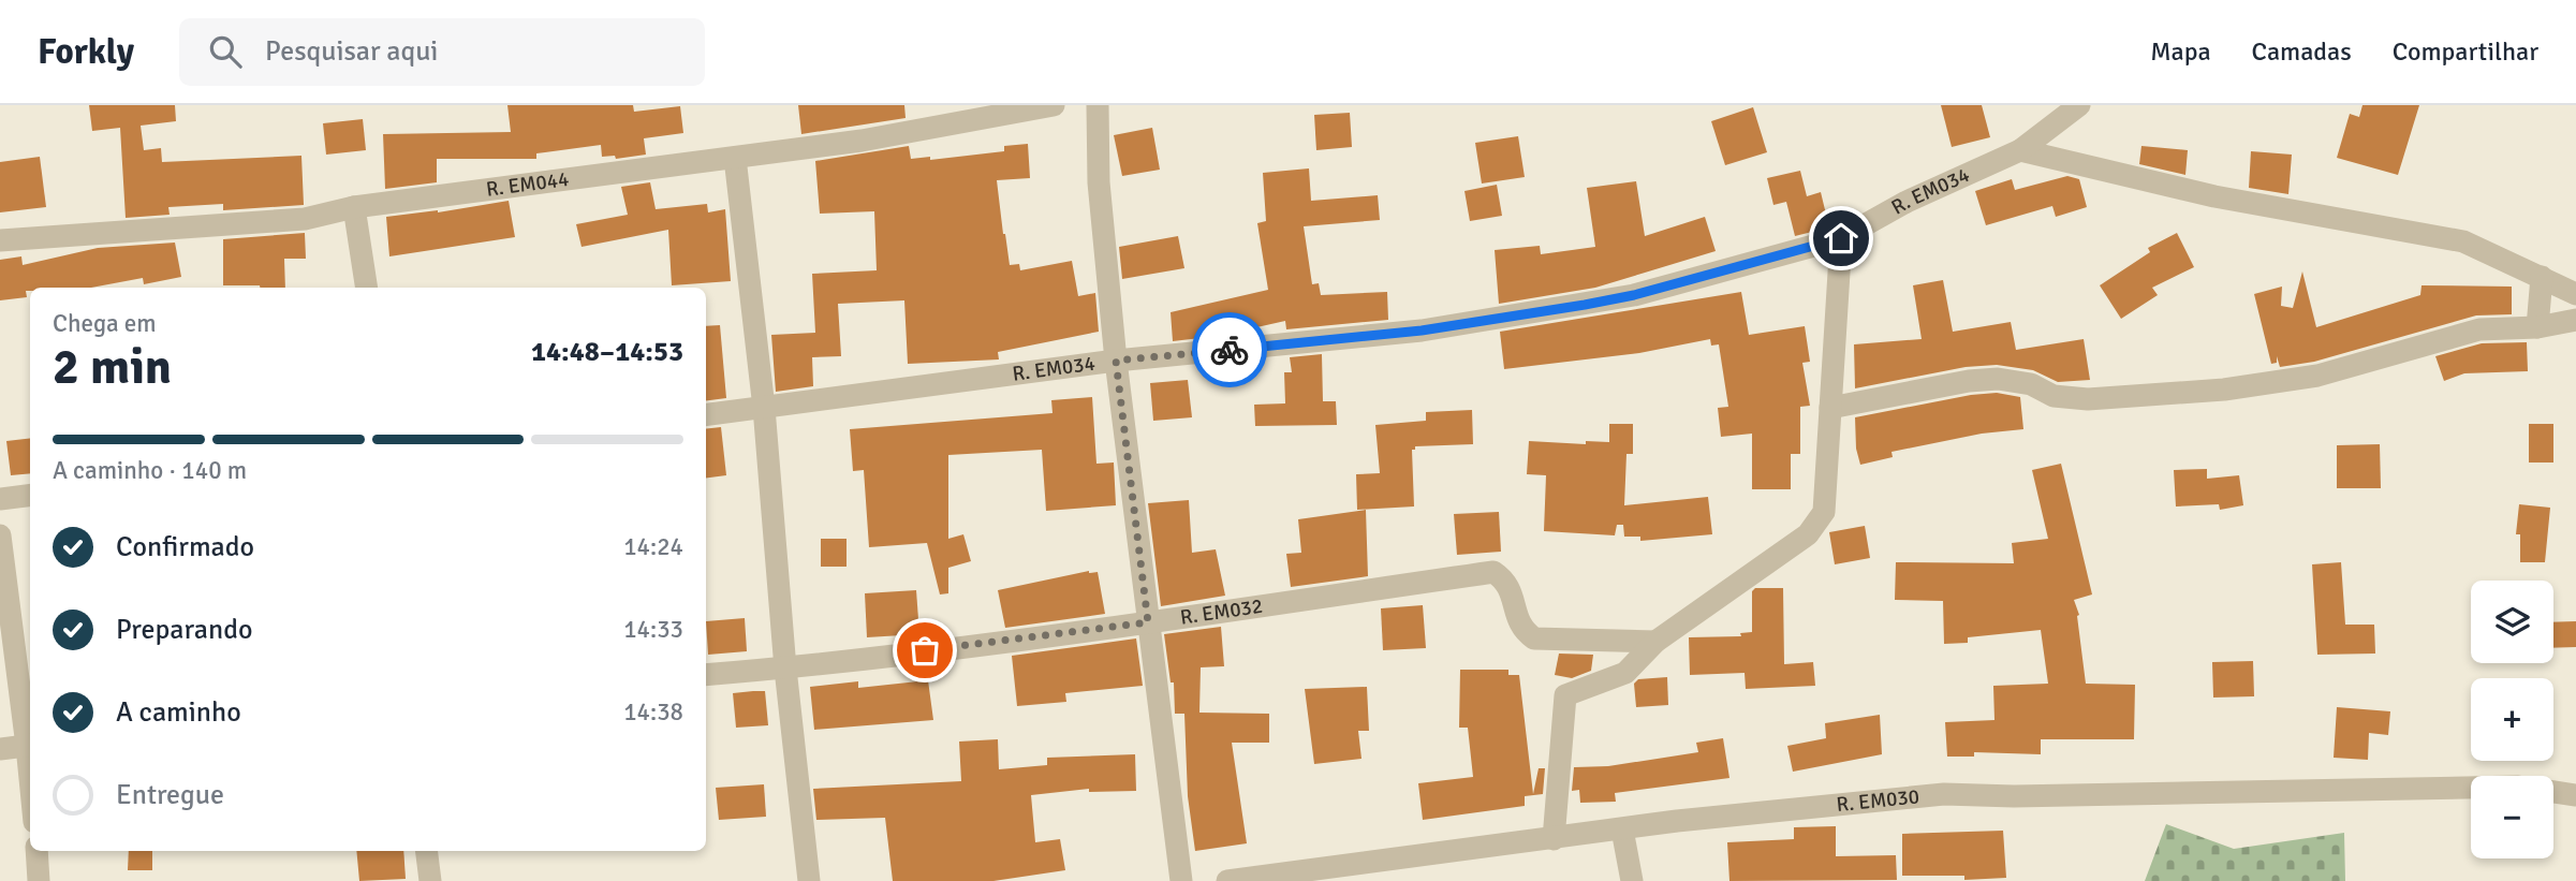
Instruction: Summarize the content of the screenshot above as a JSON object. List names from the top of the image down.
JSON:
{
  "streets": {
    "street": [
      "R. EM044",
      "R. EM034",
      "R. EM032",
      "R. EM030"
    ]
  },
  "page": {
    "header": "Forkly",
    "search": "Pesquisar aqui",
    "nav": ["Mapa", "Camadas", "Compartilhar"],
    "heading": ["2 min", "Chega em", "14:48–14:53"],
    "bar": "A caminho · 140 m",
    "list": [
      ["Confirmado", "14:24"],
      ["Preparando", "14:33"],
      ["A caminho", "14:38"],
      "Entregue"
    ],
    "map_buttons": ["+", "−"]
  }
}
